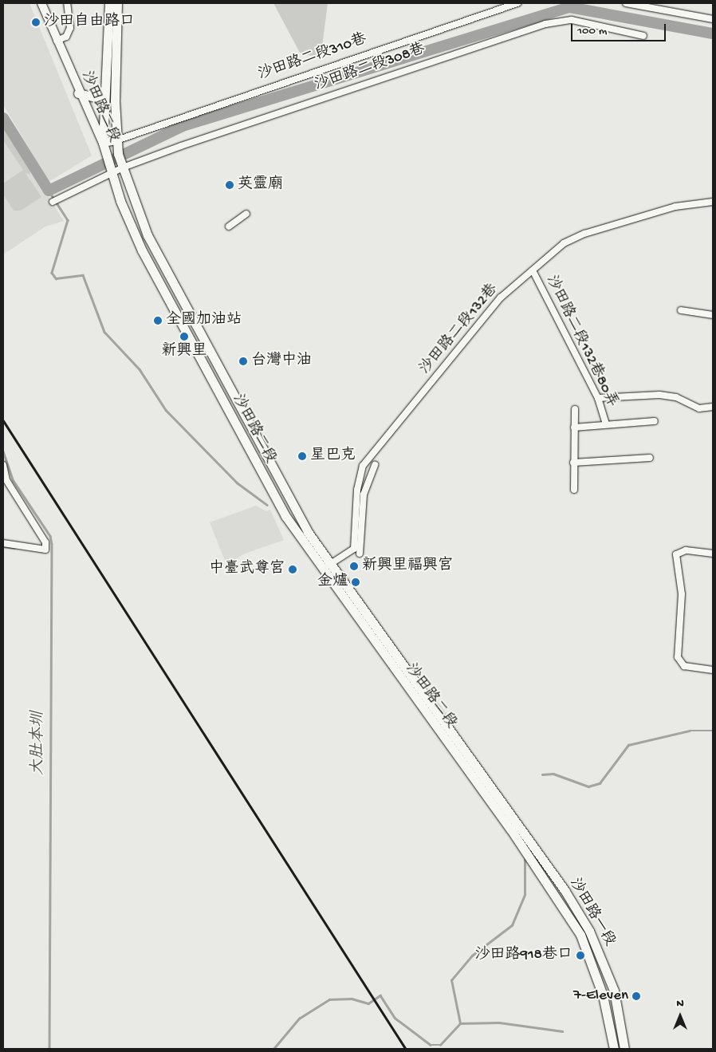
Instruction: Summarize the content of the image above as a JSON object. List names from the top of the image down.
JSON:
{
  "streets": {
    "main road": ["沙田路二段", "沙田路一段"],
    "street": [
      "沙田路二段310巷",
      "沙田路二段308巷",
      "沙田路二段132巷",
      "沙田路二段132巷80弄"
    ]
  },
  "crossings": [
    ["沙田路二段310巷", "沙田路二段"],
    ["沙田路二段308巷", "沙田路二段"],
    ["沙田路二段", "沙田路二段132巷"],
    ["沙田路二段", "沙田路一段"],
    ["沙田路二段132巷", "沙田路二段132巷80弄"]
  ],
  "water": ["大肚本圳"],
  "places": [
    "沙田自由路口",
    "英靈廟",
    "全國加油站",
    "新興里",
    "台灣中油",
    "星巴克",
    "新興里福興宮",
    "中臺武尊宮",
    "金爐",
    "沙田路918巷口",
    "7-Eleven"
  ],
  "scale_bar": "100 m",
  "north": "top"
}
